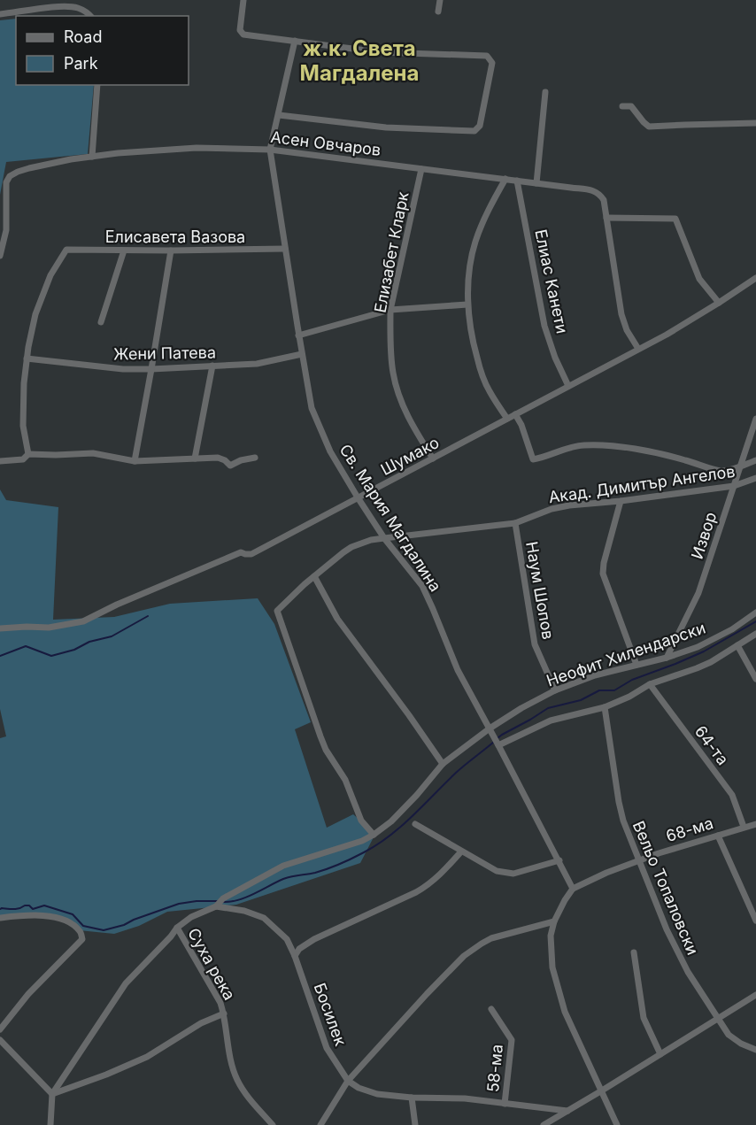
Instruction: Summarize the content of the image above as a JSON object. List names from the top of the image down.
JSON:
{
  "streets": {
    "street": [
      "Асен Овчаров",
      "Елисавета Вазова",
      "Елизабет Кларк",
      "Елиас Канети",
      "Жени Патева",
      "Шумако",
      "Акад. Димитър Ангелов",
      "Св. Мария Магдалина",
      "Извор",
      "Наум Шопов",
      "Неофит Хилендарски",
      "64-та",
      "68-ма",
      "Вельо Топаловски",
      "Суха река",
      "Босилек",
      "58-ма"
    ]
  },
  "crossings": [
    ["Асен Овчаров", "Елизабет Кларк"],
    ["Асен Овчаров", "Елиас Канети"],
    ["Асен Овчаров", "Св. Мария Магдалина"],
    ["Елисавета Вазова", "Жени Патева"],
    ["Елисавета Вазова", "Св. Мария Магдалина"],
    ["Елизабет Кларк", "Шумако"],
    ["Елиас Канети", "Шумако"],
    ["Жени Патева", "Св. Мария Магдалина"],
    ["Шумако", "Св. Мария Магдалина"],
    ["Акад. Димитър Ангелов", "Св. Мария Магдалина"],
    ["Акад. Димитър Ангелов", "Извор"],
    ["Акад. Димитър Ангелов", "Наум Шопов"],
    ["Акад. Димитър Ангелов", "Неофит Хилендарски"],
    ["Св. Мария Магдалина", "Неофит Хилендарски"],
    ["Св. Мария Магдалина", "68-ма"],
    ["Извор", "Неофит Хилендарски"],
    ["Наум Шопов", "Неофит Хилендарски"],
    ["Неофит Хилендарски", "64-та"],
    ["Неофит Хилендарски", "Вельо Топаловски"],
    ["Неофит Хилендарски", "Босилек"],
    ["64-та", "68-ма"],
    ["68-ма", "Вельо Топаловски"]
  ],
  "districts": ["ж.к. Света Магдалена"],
  "legend": ["Road", "Park"]
}
